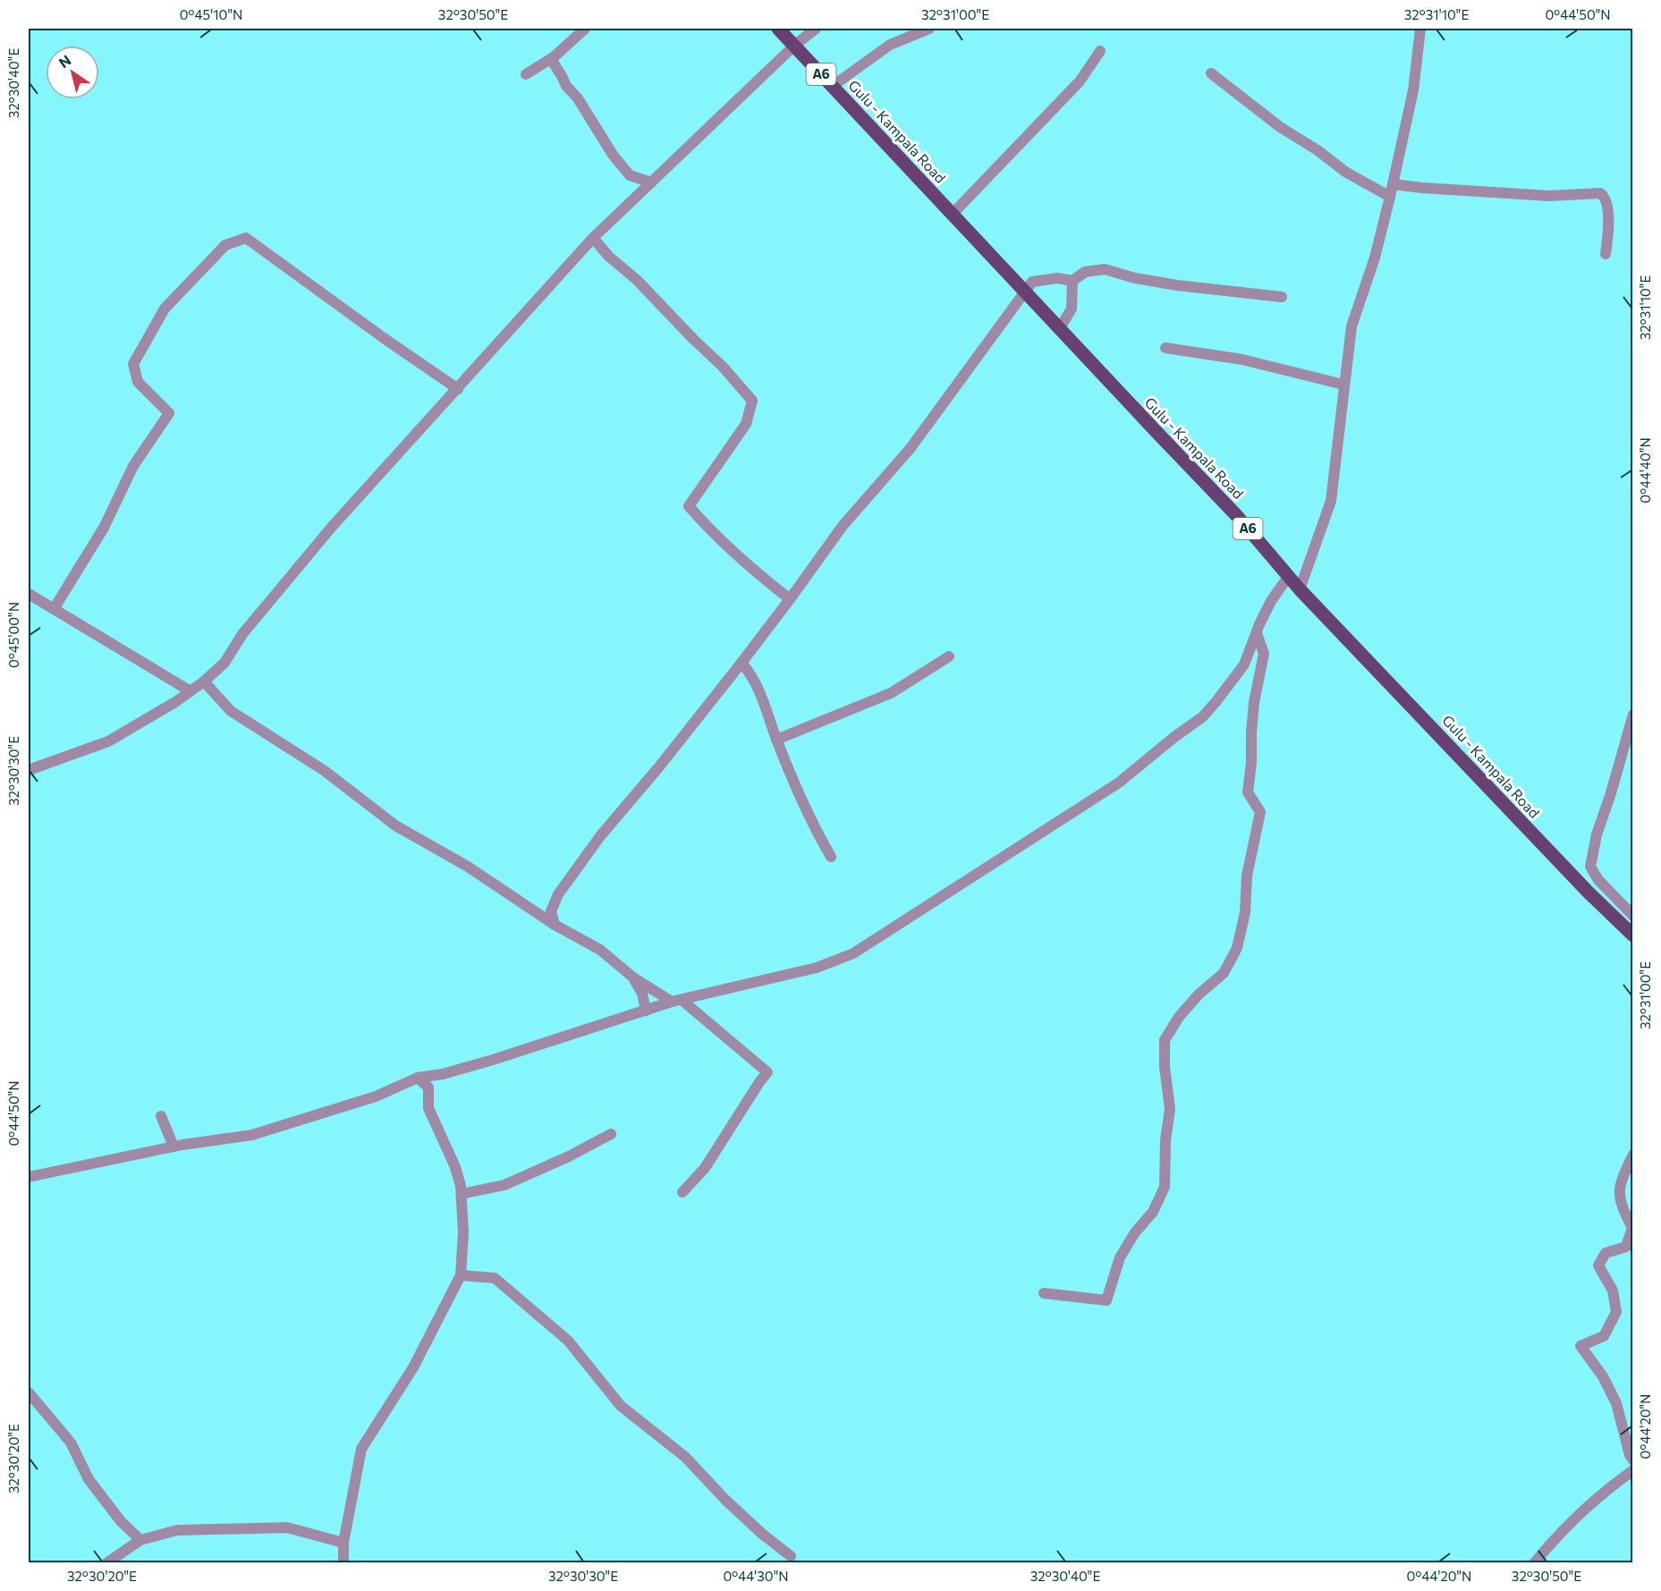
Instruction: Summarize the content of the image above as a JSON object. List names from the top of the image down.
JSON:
{
  "streets": {
    "main road": ["A6", "Gulu - Kampala Road"]
  },
  "north": "top left",
  "coordinates": [
    "0°45'10\"N",
    "32°30'50\"E",
    "32°31'00\"E",
    "32°31'10\"E",
    "0°44'50\"N",
    "32°30'40\"E",
    "0°44'40\"N",
    "0°45'00\"N",
    "32°30'30\"E",
    "0°44'20\"N",
    "32°30'20\"E",
    "0°44'30\"N"
  ]
}
